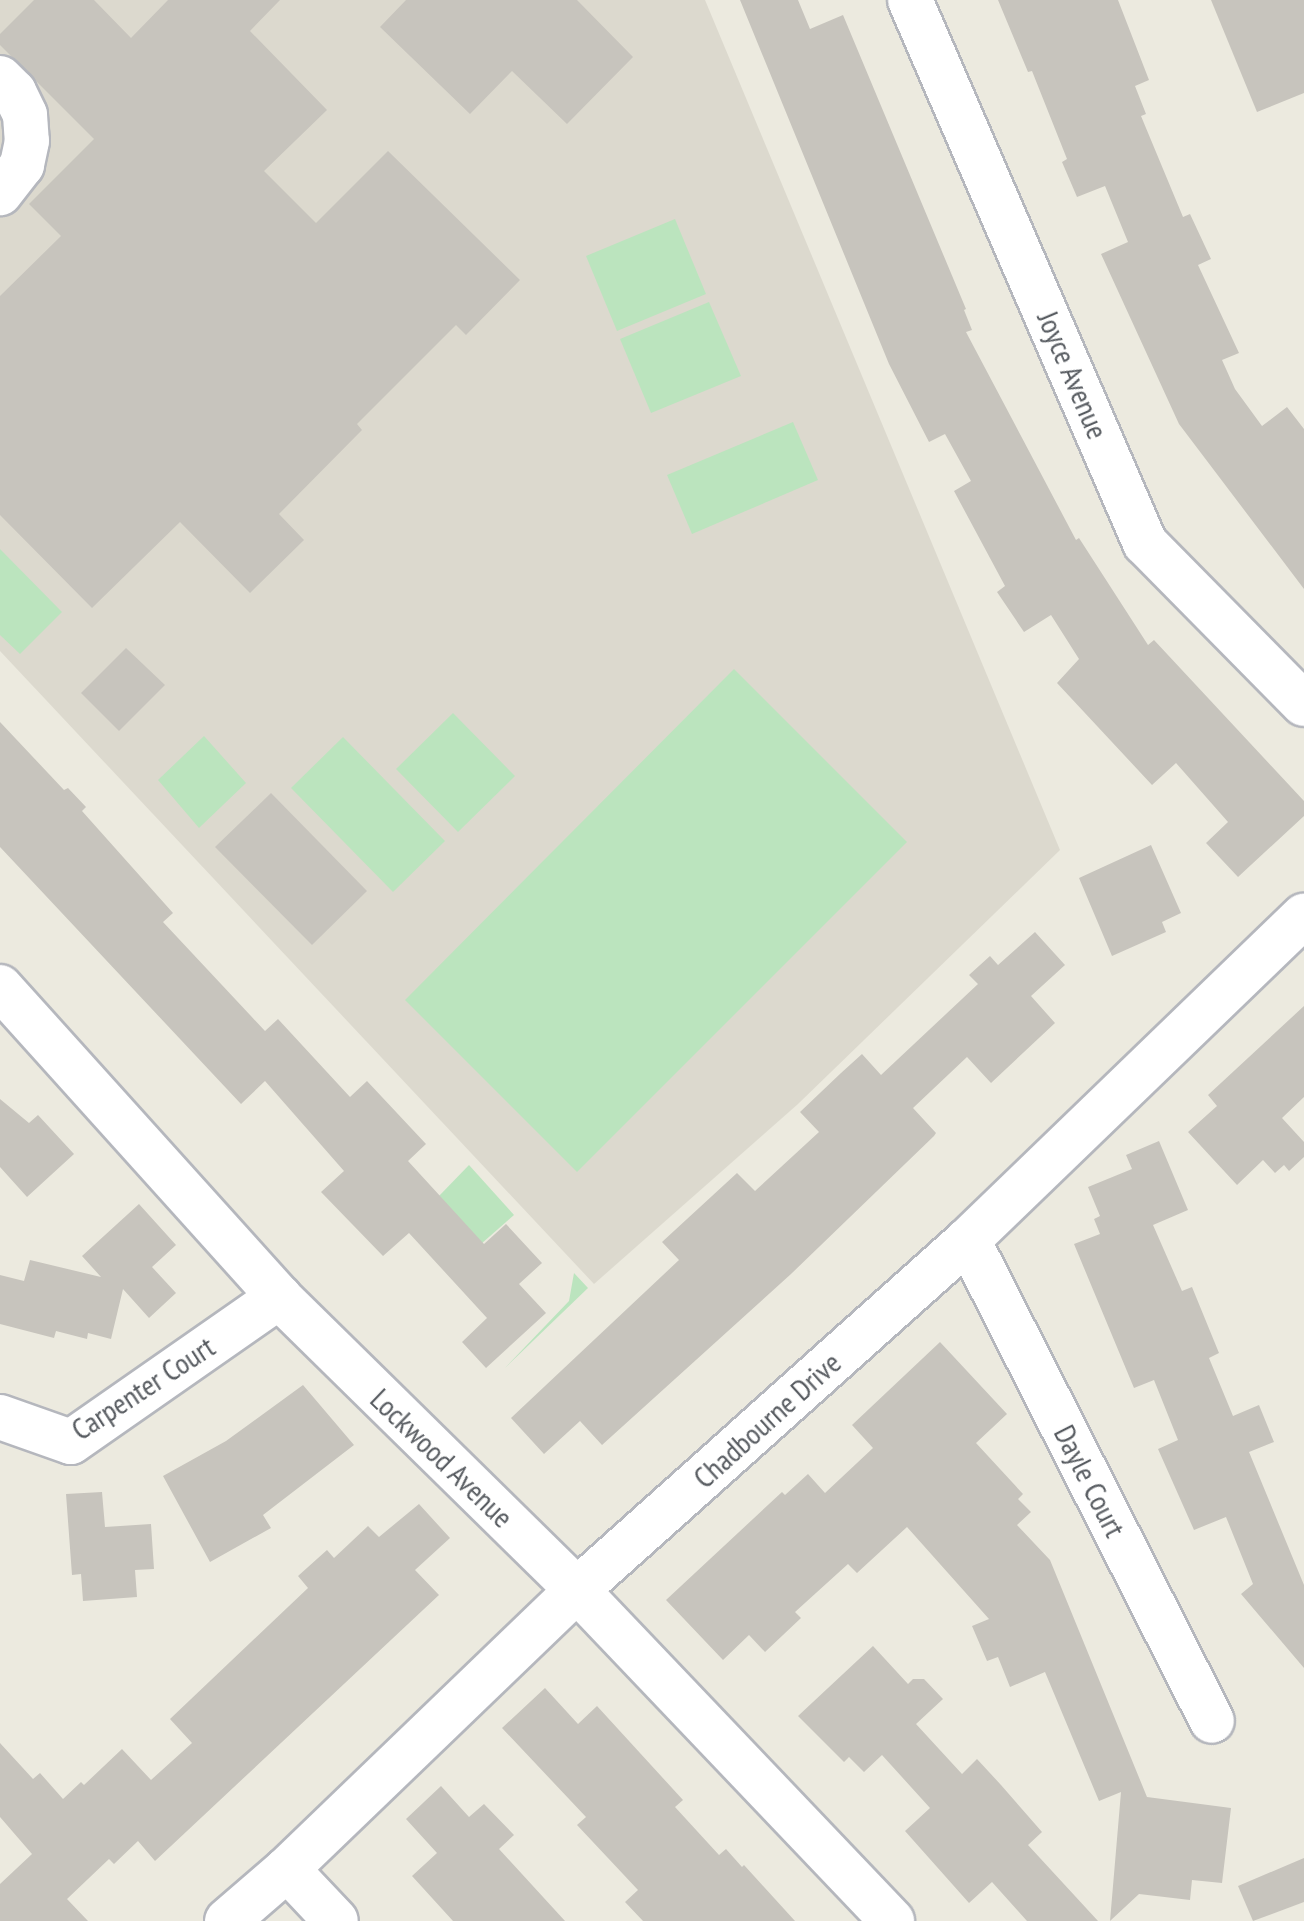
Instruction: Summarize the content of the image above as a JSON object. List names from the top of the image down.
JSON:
{
  "streets": {
    "street": [
      "Joyce Avenue",
      "Carpenter Court",
      "Chadbourne Drive",
      "Lockwood Avenue",
      "Dayle Court"
    ]
  },
  "crossings": [
    ["Carpenter Court", "Lockwood Avenue"],
    ["Chadbourne Drive", "Lockwood Avenue"],
    ["Chadbourne Drive", "Dayle Court"]
  ]
}
